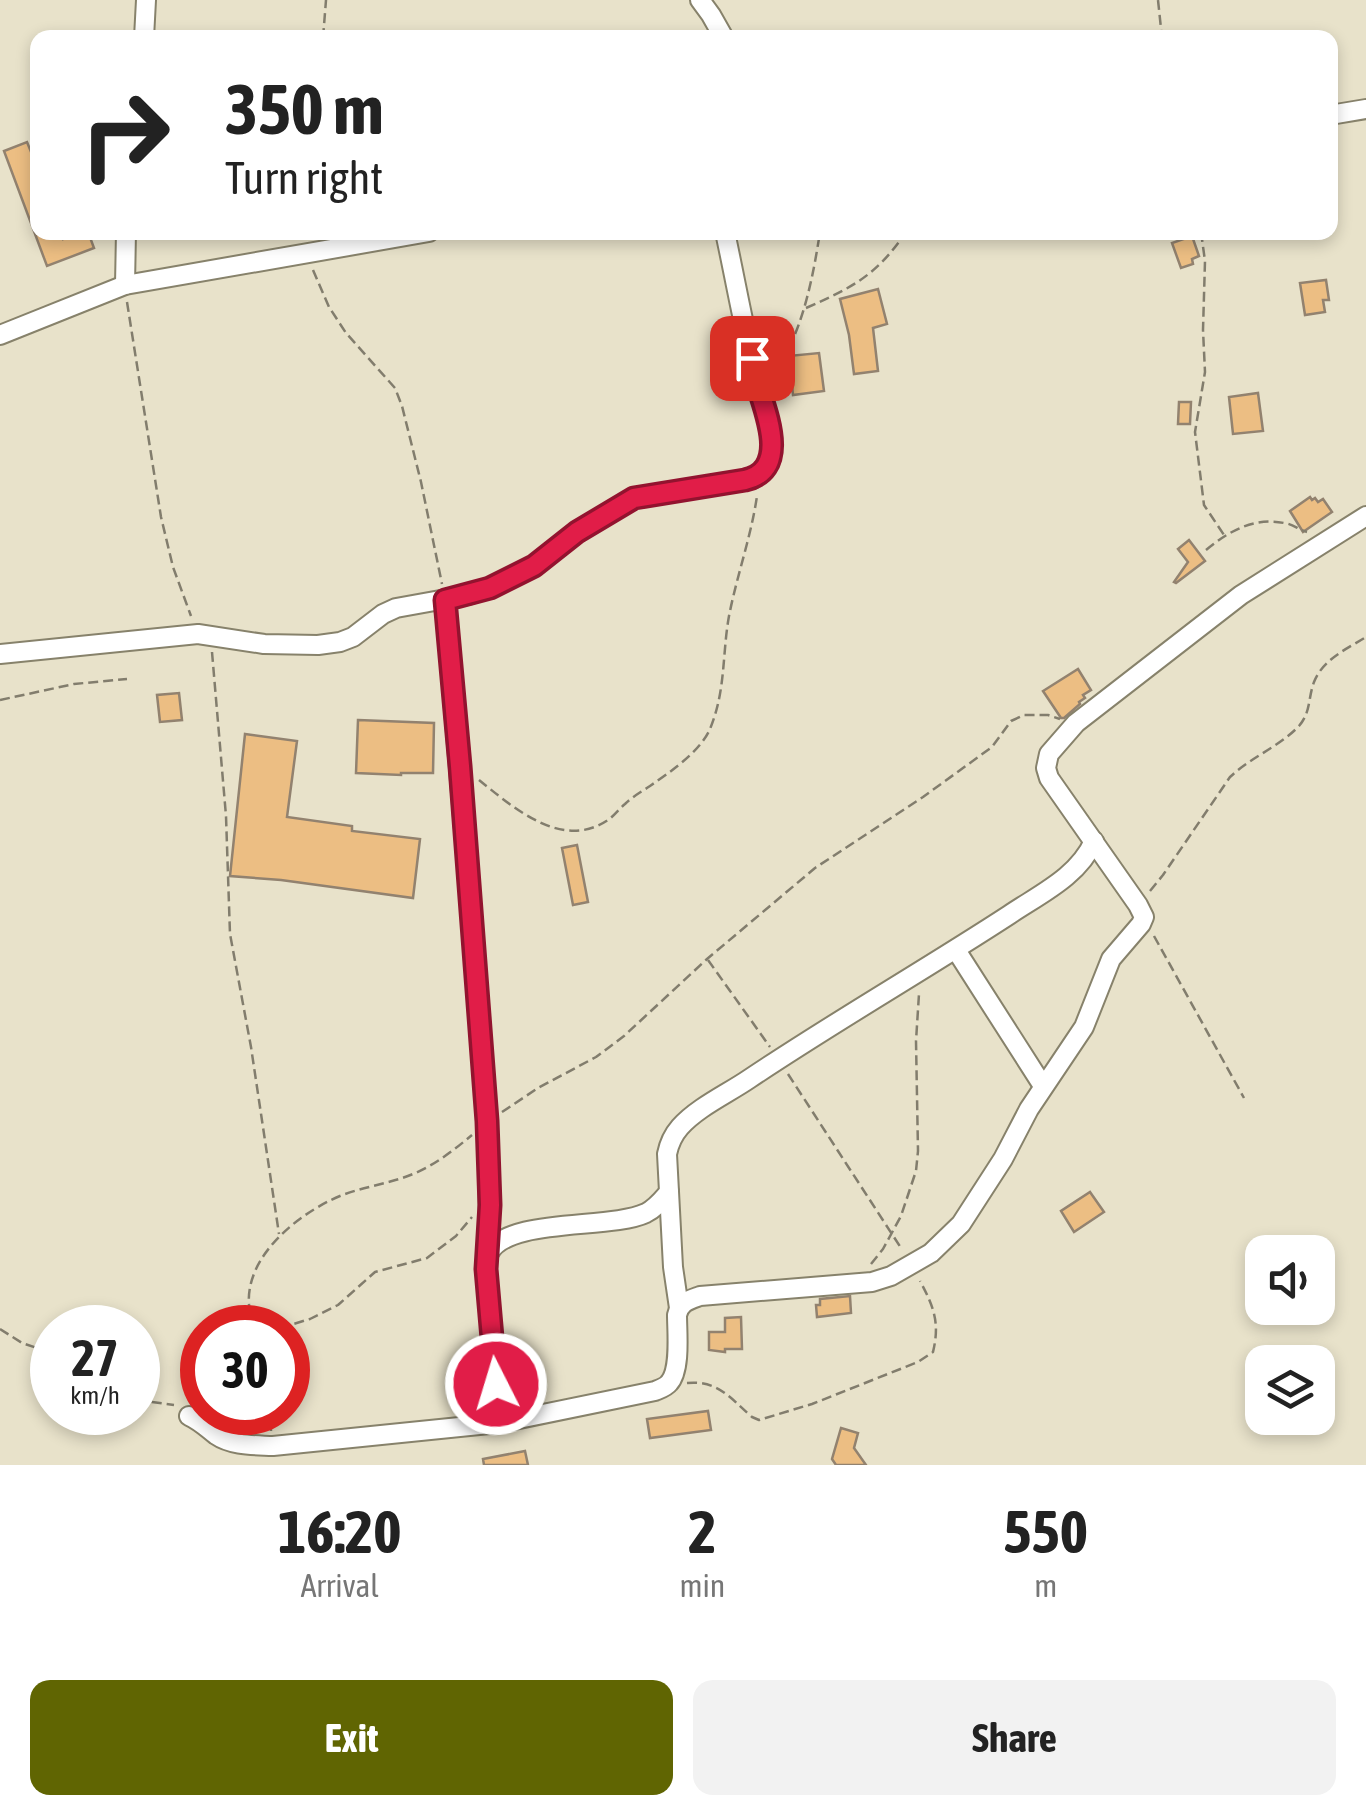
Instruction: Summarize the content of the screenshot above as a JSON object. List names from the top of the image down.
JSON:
{
  "page": {
    "turn": ["350 m", "Turn right"],
    "speed": "27 km/h",
    "limit": "30",
    "eta": [
      "16:20",
      "Arrival",
      "2",
      "min",
      "550",
      "m"
    ],
    "buttons": ["Exit", "Share"]
  }
}
